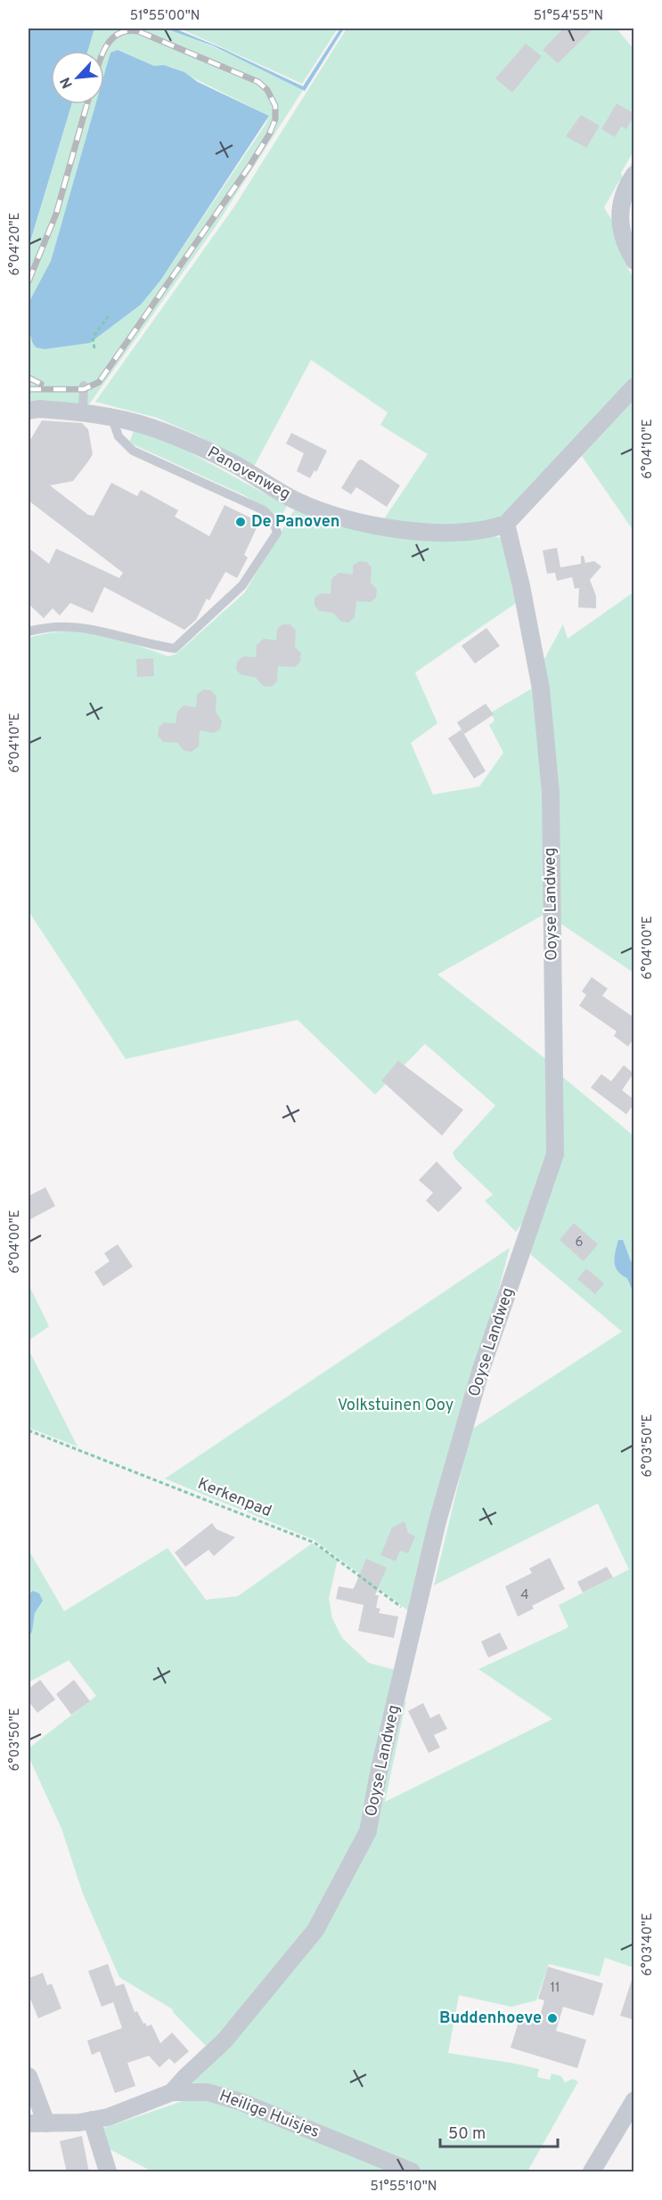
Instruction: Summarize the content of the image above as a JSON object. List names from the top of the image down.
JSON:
{
  "streets": {
    "street": ["Panovenweg", "Ooyse Landweg", "Heilige Huisjes"],
    "path": ["Kerkenpad"]
  },
  "crossings": [
    ["Panovenweg", "Ooyse Landweg"],
    ["Ooyse Landweg", "Kerkenpad"],
    ["Ooyse Landweg", "Heilige Huisjes"]
  ],
  "parks": ["Volkstuinen Ooy"],
  "places": ["De Panoven", "Buddenhoeve"],
  "house_numbers": ["6", "4", "11"],
  "scale_bar": "50 m",
  "north": "bottom left",
  "coordinates": [
    "51°55'00\"N",
    "51°54'55\"N",
    "6°04'20\"E",
    "6°04'10\"E",
    "6°04'00\"E",
    "6°03'50\"E",
    "6°03'40\"E",
    "51°55'10\"N"
  ]
}
